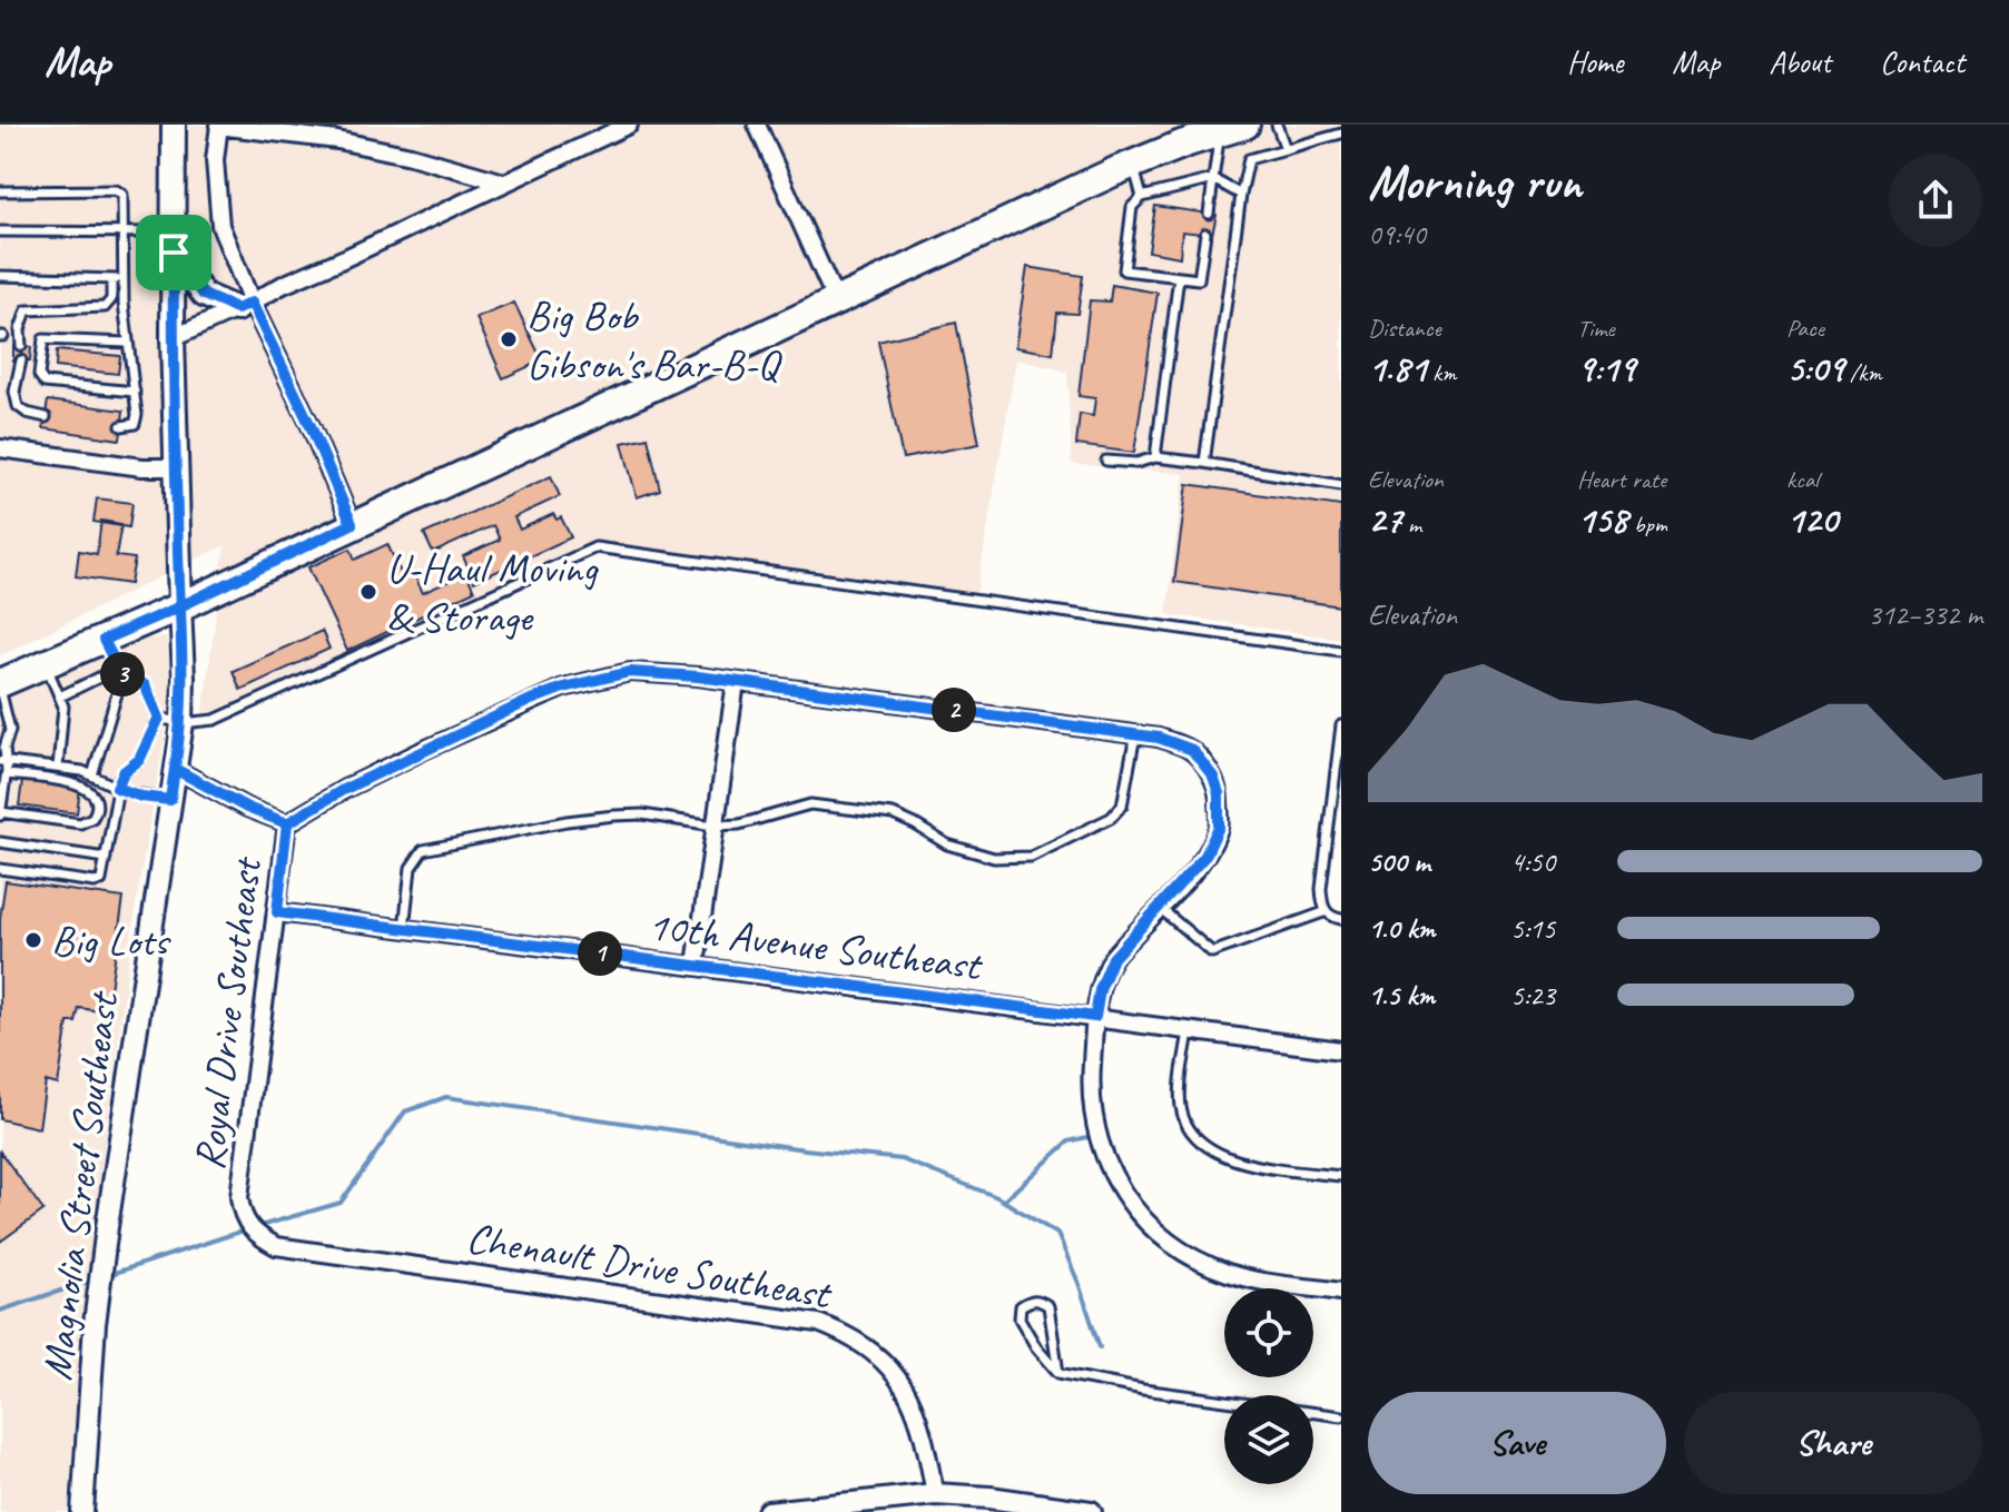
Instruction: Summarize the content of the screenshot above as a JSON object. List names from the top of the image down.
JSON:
{
  "streets": {
    "street": [
      "10th Avenue Southeast",
      "Royal Drive Southeast",
      "Magnolia Street Southeast",
      "Chenault Drive Southeast"
    ]
  },
  "crossings": [
    ["10th Avenue Southeast", "Royal Drive Southeast"],
    ["Royal Drive Southeast", "Magnolia Street Southeast"],
    ["Royal Drive Southeast", "Chenault Drive Southeast"]
  ],
  "places": ["Big Bob Gibson's Bar-B-Q", "U-Haul Moving & Storage", "Big Lots"],
  "page": {
    "header": "Map",
    "nav": [
      "Home",
      "Map",
      "About",
      "Contact"
    ],
    "heading": ["Morning run", "09:40"],
    "stats": [
      ["Distance", "1.81 km"],
      ["Time", "9:19"],
      ["Pace", "5:09 /km"],
      ["Elevation", "27 m"],
      ["Heart rate", "158 bpm"],
      ["kcal", "120"]
    ],
    "chart": ["Elevation", "312–332 m"],
    "pins": ["3", "2", "1"],
    "list": [
      {
        "name": "500 m",
        "note": "4:50"
      },
      {
        "name": "1.0 km",
        "note": "5:15"
      },
      {
        "name": "1.5 km",
        "note": "5:23"
      }
    ],
    "buttons": ["Save", "Share"]
  }
}
